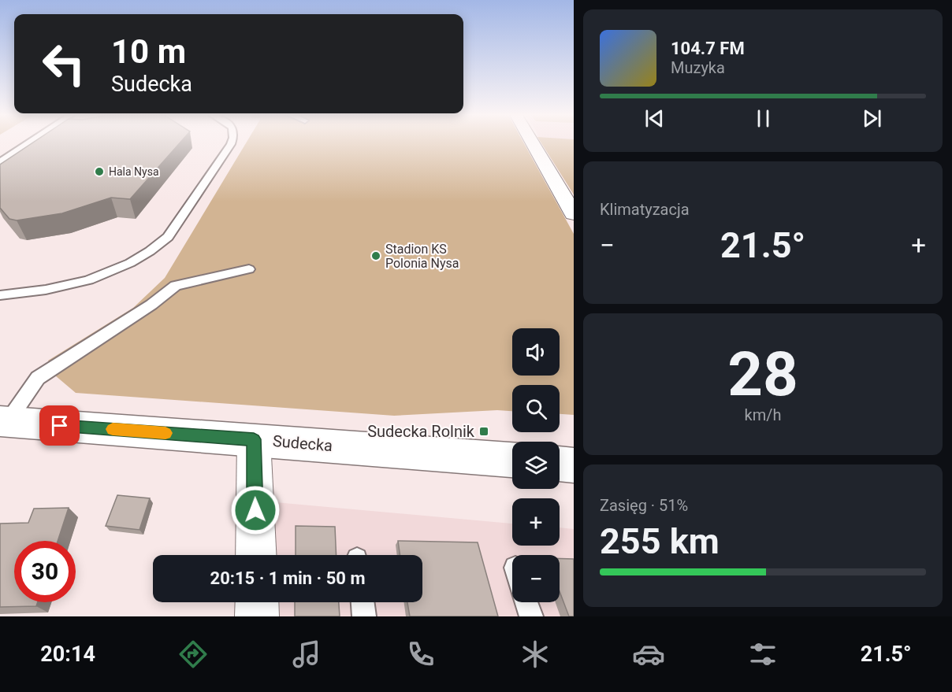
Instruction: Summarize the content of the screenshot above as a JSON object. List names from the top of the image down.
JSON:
{
  "streets": {
    "street": ["Sudecka"]
  },
  "places": {
    "other": ["Hala Nysa", "Stadion KS Polonia Nysa"],
    "transit": ["Sudecka Rolnik"]
  },
  "page": {
    "turn": ["10 m", "Sudecka"],
    "song": ["104.7 FM", "Muzyka"],
    "tile": [
      "Klimatyzacja",
      ["28", "km/h"],
      ["Zasięg · 51%", "255 km"]
    ],
    "heat": ["−", "21.5°", "+"],
    "map_buttons": ["+", "−"],
    "limit": "30",
    "trip": "20:15 · 1 min · 50 m",
    "tabs": ["20:14", "21.5°"]
  }
}
